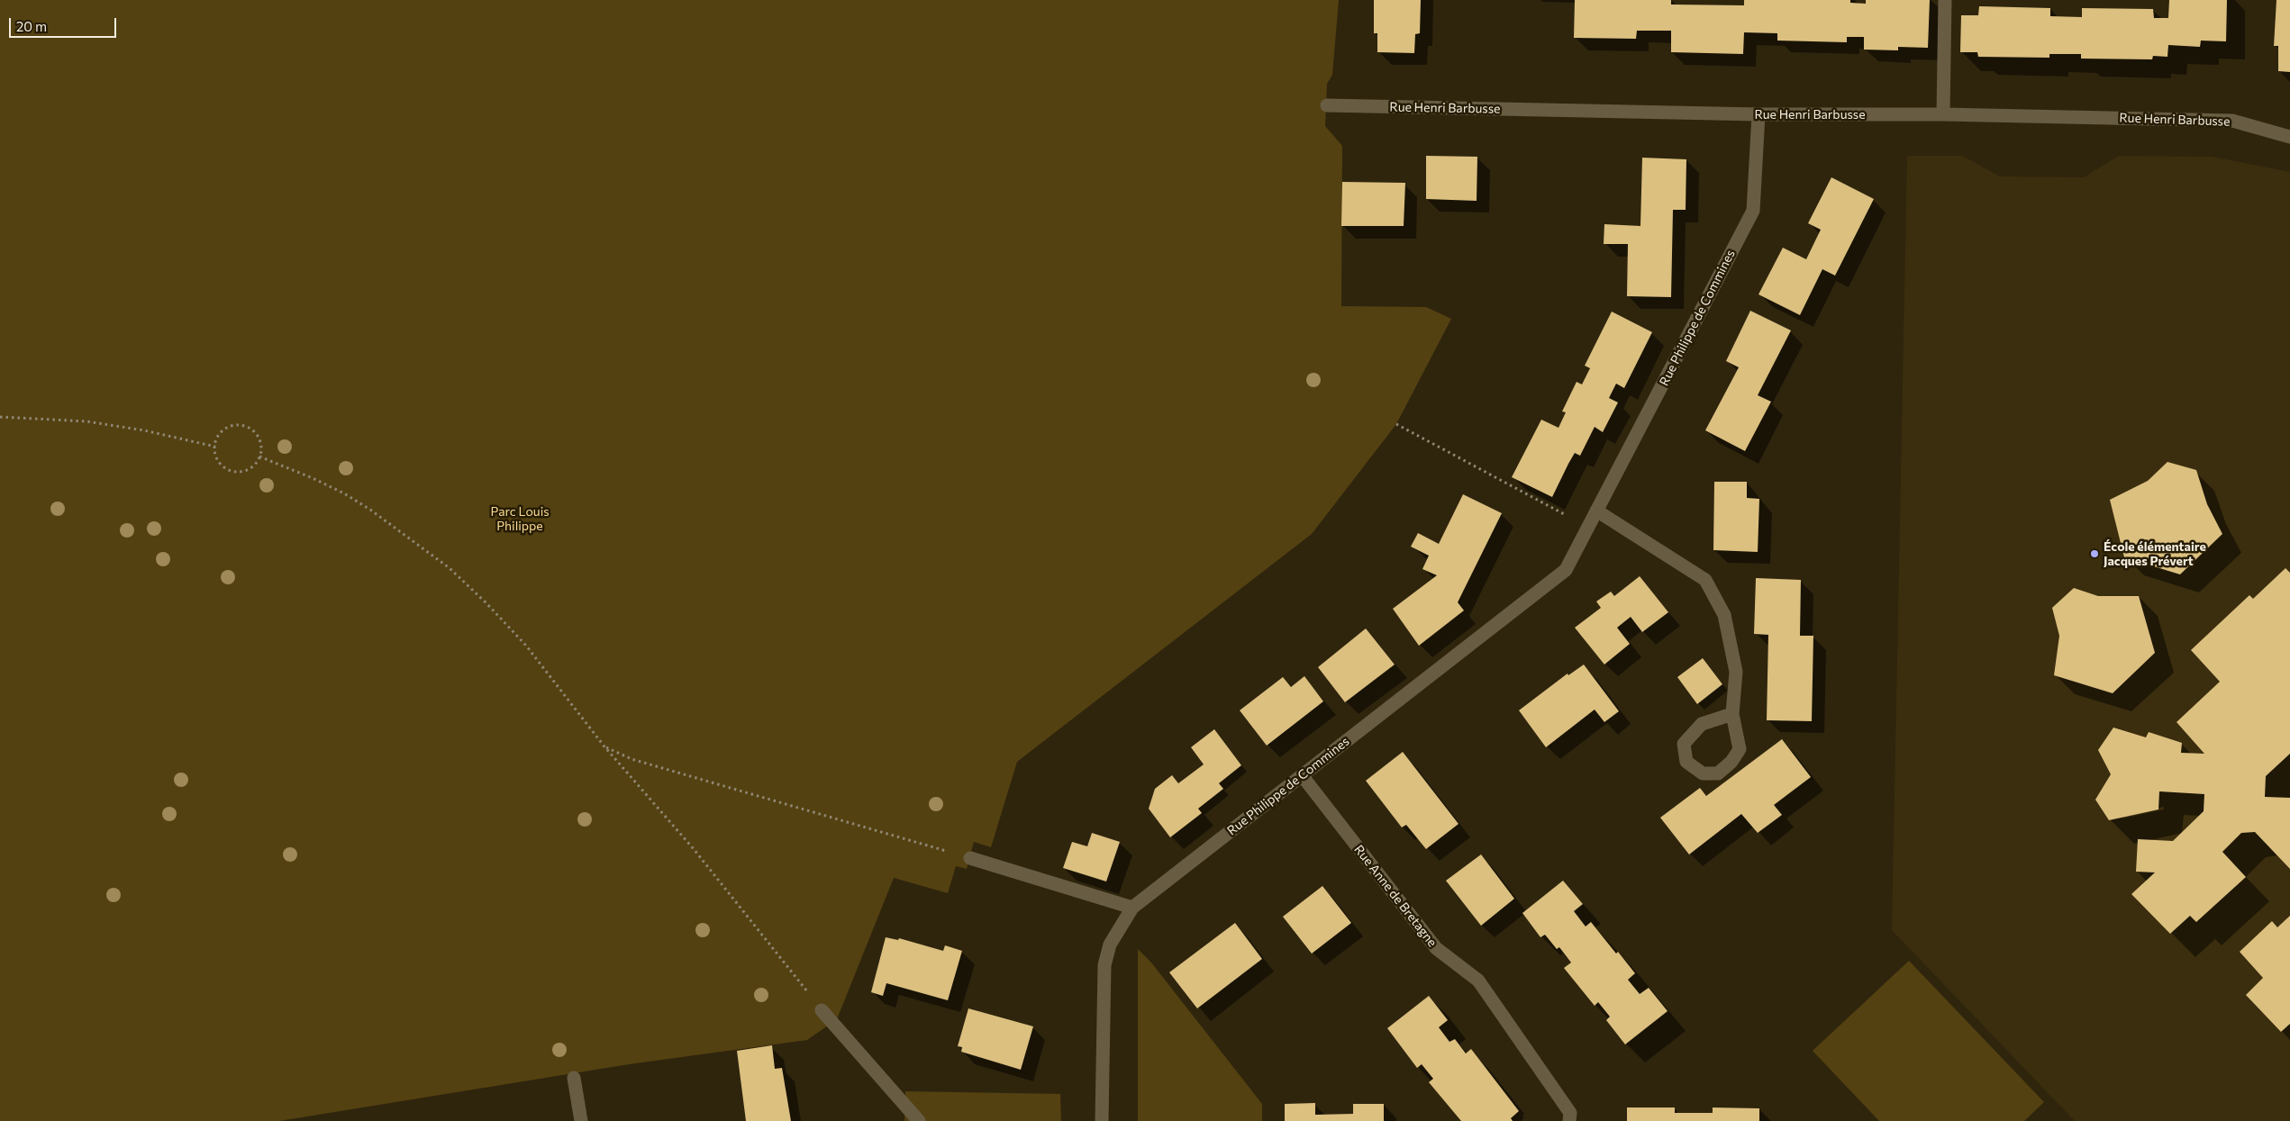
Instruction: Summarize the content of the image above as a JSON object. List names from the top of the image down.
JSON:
{
  "streets": {
    "street": ["Rue Henri Barbusse", "Rue Philippe de Commines", "Rue Anne de Bretagne"]
  },
  "crossings": [
    ["Rue Henri Barbusse", "Rue Philippe de Commines"],
    ["Rue Philippe de Commines", "Rue Anne de Bretagne"]
  ],
  "parks": ["Parc Louis Philippe"],
  "places": ["École élémentaire Jacques Prévert"],
  "scale_bar": "20 m"
}
